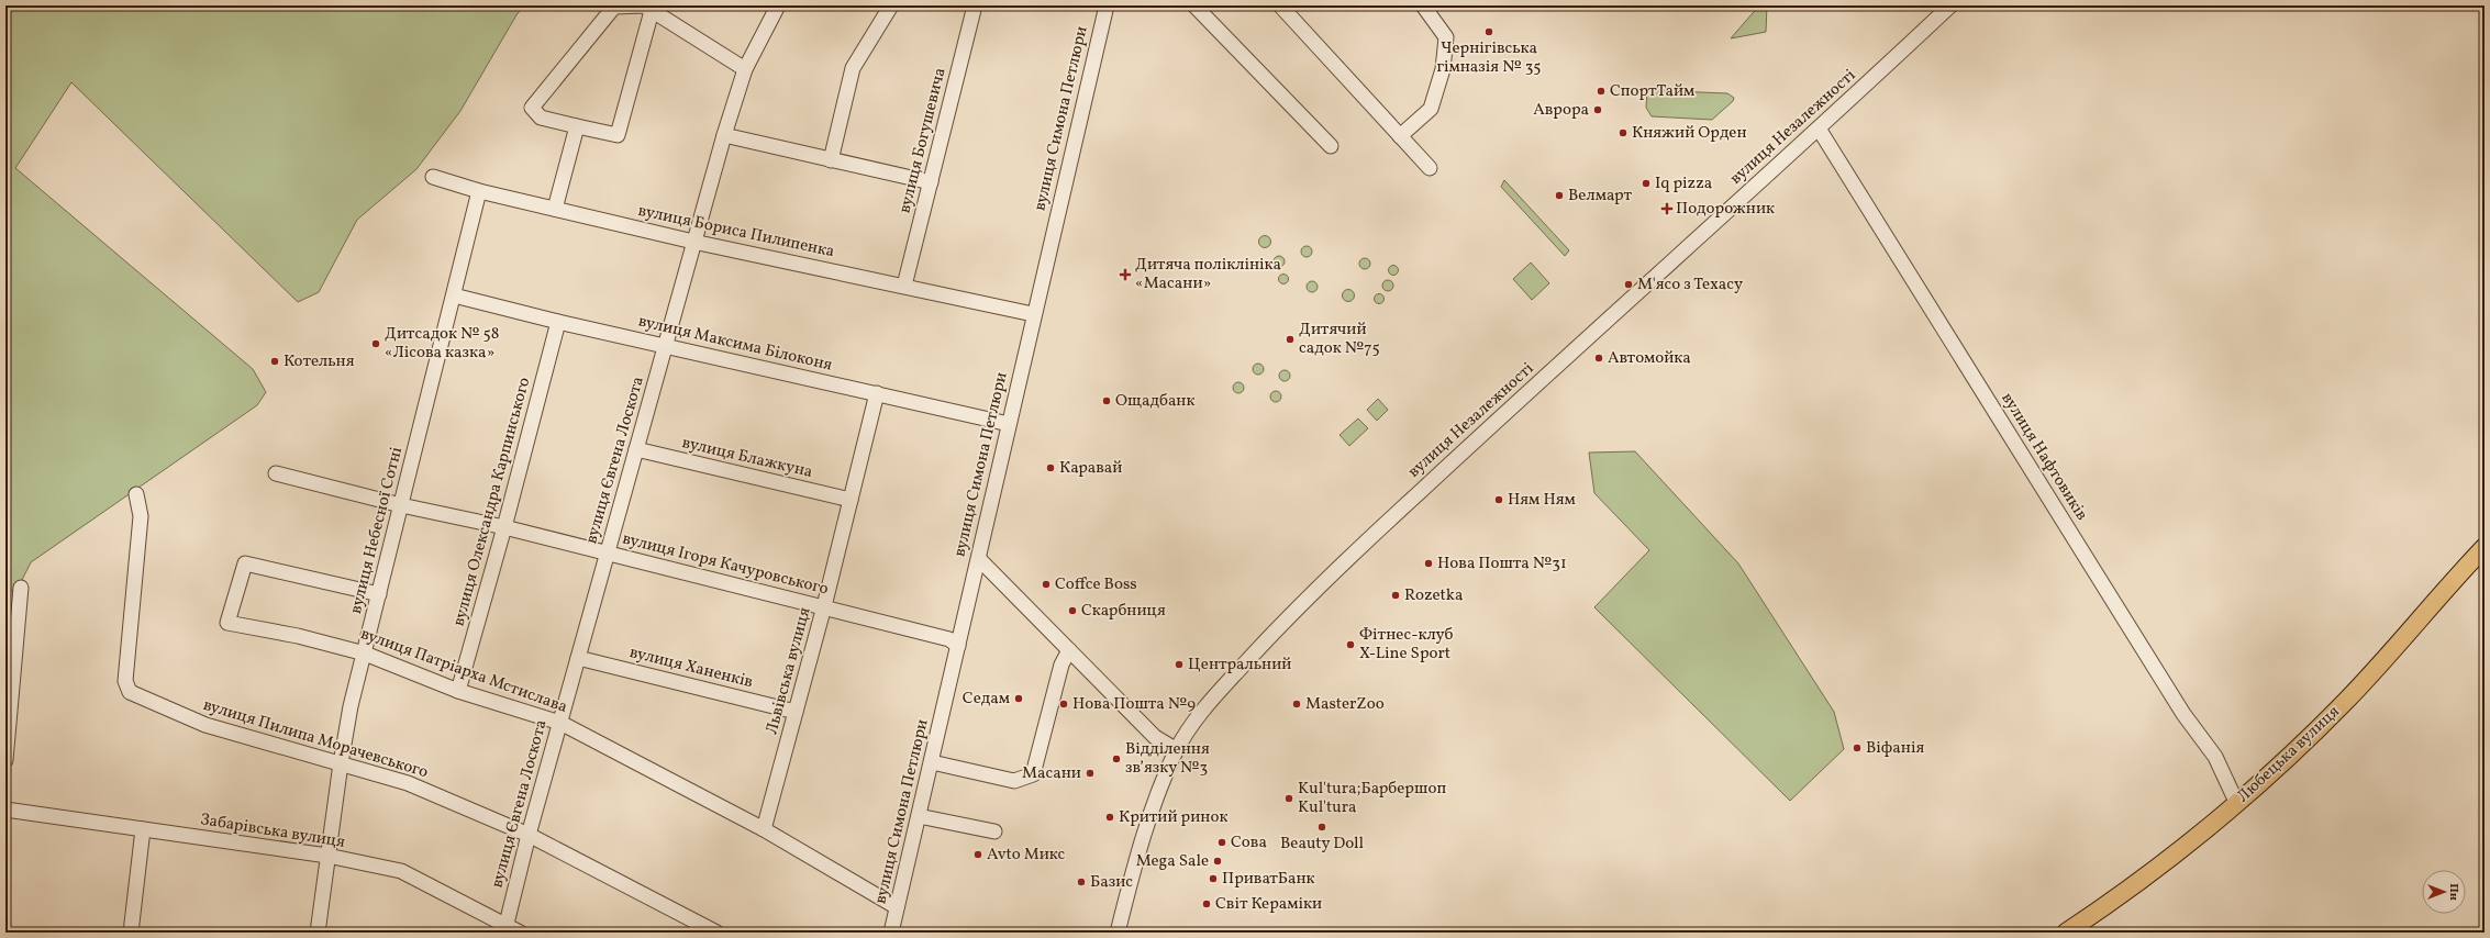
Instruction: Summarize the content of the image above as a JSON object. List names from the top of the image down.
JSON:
{
  "streets": {
    "main road": ["Любецька вулиця"],
    "street": [
      "вулиця Симона Петлюри",
      "вулиця Незалежності",
      "вулиця Богушевича",
      "вулиця Бориса Пилипенка",
      "вулиця Максима Білоконя",
      "вулиця Нафтовиків",
      "вулиця Блажкуна",
      "вулиця Євгена Лоскота",
      "вулиця Олександра Карпинського",
      "вулиця Небесної Сотні",
      "вулиця Ігоря Качуровського",
      "вулиця Ханенків",
      "вулиця Патріарха Мстислава",
      "Львівська вулиця",
      "вулиця Пилипа Морачевського",
      "Забарівська вулиця"
    ]
  },
  "crossings": [
    ["вулиця Симона Петлюри", "вулиця Бориса Пилипенка"],
    ["вулиця Симона Петлюри", "вулиця Максима Білоконя"],
    ["вулиця Симона Петлюри", "вулиця Ігоря Качуровського"],
    ["вулиця Симона Петлюри", "вулиця Патріарха Мстислава"],
    ["вулиця Незалежності", "вулиця Нафтовиків"],
    ["вулиця Богушевича", "вулиця Бориса Пилипенка"],
    ["вулиця Бориса Пилипенка", "вулиця Євгена Лоскота"],
    ["вулиця Бориса Пилипенка", "вулиця Небесної Сотні"],
    ["вулиця Максима Білоконя", "вулиця Євгена Лоскота"],
    ["вулиця Максима Білоконя", "вулиця Олександра Карпинського"],
    ["вулиця Максима Білоконя", "вулиця Небесної Сотні"],
    ["вулиця Максима Білоконя", "Львівська вулиця"],
    ["вулиця Нафтовиків", "Любецька вулиця"],
    ["вулиця Блажкуна", "вулиця Євгена Лоскота"],
    ["вулиця Блажкуна", "Львівська вулиця"],
    ["вулиця Євгена Лоскота", "вулиця Ігоря Качуровського"],
    ["вулиця Євгена Лоскота", "вулиця Ханенків"],
    ["вулиця Євгена Лоскота", "вулиця Патріарха Мстислава"],
    ["вулиця Євгена Лоскота", "вулиця Пилипа Морачевського"],
    ["вулиця Євгена Лоскота", "Забарівська вулиця"],
    ["вулиця Олександра Карпинського", "вулиця Ігоря Качуровського"],
    ["вулиця Олександра Карпинського", "вулиця Патріарха Мстислава"],
    ["вулиця Небесної Сотні", "вулиця Ігоря Качуровського"],
    ["вулиця Небесної Сотні", "вулиця Патріарха Мстислава"],
    ["вулиця Небесної Сотні", "вулиця Пилипа Морачевського"],
    ["вулиця Небесної Сотні", "Забарівська вулиця"],
    ["вулиця Ігоря Качуровського", "Львівська вулиця"],
    ["вулиця Ханенків", "Львівська вулиця"],
    ["вулиця Патріарха Мстислава", "Львівська вулиця"]
  ],
  "places": {
    "other": [
      "Чернігівська гімназія № 35",
      "СпортТайм",
      "Аврора",
      "Княжий Орден",
      "Iq pizza",
      "Велмарт",
      "М'ясо з Техасу",
      "Дитячий садок №75",
      "Дитсадок № 58 «Лісова казка»",
      "Автомойка",
      "Котельня",
      "Ощадбанк",
      "Каравай",
      "Ням Ням",
      "Нова Пошта №31",
      "Coffce Boss",
      "Rozetka",
      "Скарбниця",
      "Фітнес-клуб X-Line Sport",
      "Центральний",
      "Седам",
      "Нова Пошта №9",
      "MasterZoo",
      "Віфанія",
      "Відділення зв’язку №3",
      "Масани",
      "Kul'tura;Барбершоп Kul'tura",
      "Критий ринок",
      "Beauty Doll",
      "Сова",
      "Avto Микс",
      "Mega Sale",
      "ПриватБанк",
      "Базис",
      "Світ Кераміки"
    ],
    "health": ["Подорожник", "Дитяча поліклініка «Масани»"]
  },
  "north": "right"
}
